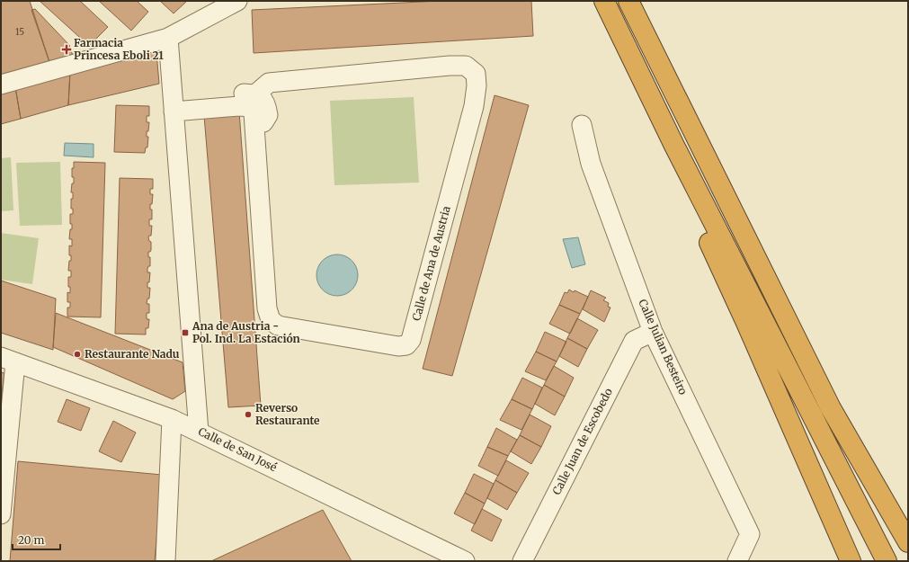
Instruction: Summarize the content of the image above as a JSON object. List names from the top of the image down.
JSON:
{
  "streets": {
    "street": [
      "Calle de Ana de Austria",
      "Calle Julian Besteiro",
      "Calle Juan de Escobedo",
      "Calle de San José"
    ]
  },
  "crossings": [
    ["Calle Julian Besteiro", "Calle Juan de Escobedo"]
  ],
  "places": {
    "health": ["Farmacia Princesa Eboli 21"],
    "transit": ["Ana de Austria - Pol. Ind. La Estación"],
    "other": ["Restaurante Nadu", "Reverso Restaurante"]
  },
  "house_numbers": ["15"],
  "scale_bar": "20 m"
}
